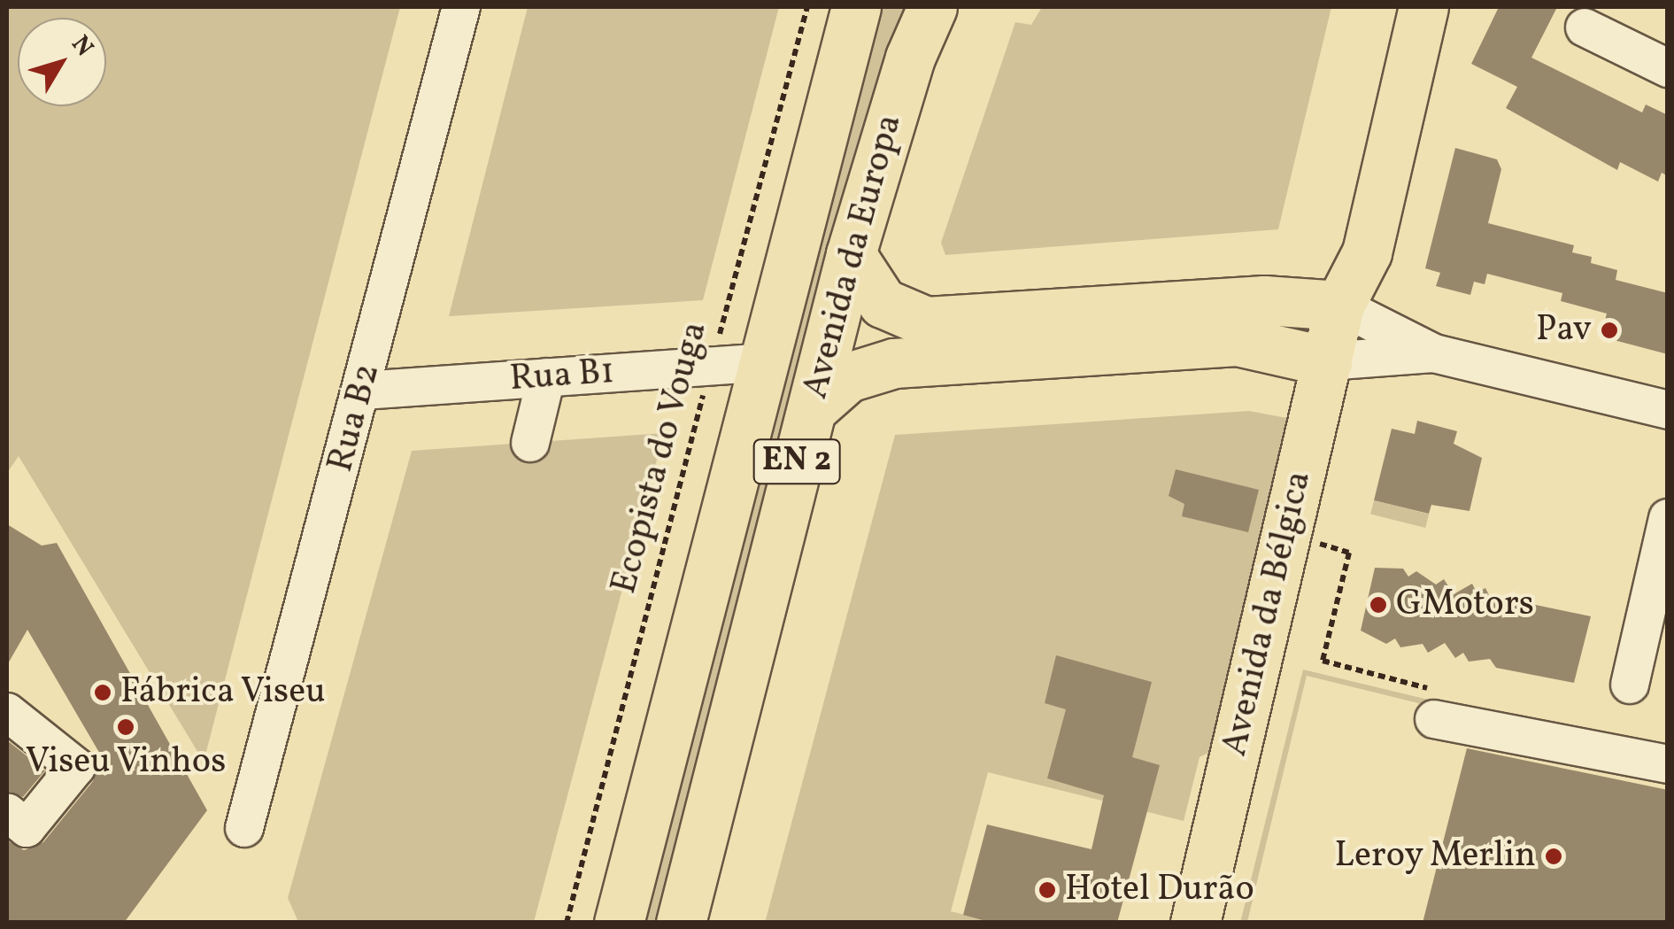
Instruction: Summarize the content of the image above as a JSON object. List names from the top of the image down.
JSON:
{
  "streets": {
    "main road": ["Avenida da Europa", "EN 2", "Avenida da Bélgica"],
    "street": ["Rua B1", "Rua B2"],
    "path": ["Ecopista do Vouga"]
  },
  "crossings": [
    ["Avenida da Europa", "Rua B1"],
    ["Rua B1", "Rua B2"],
    ["Rua B1", "Ecopista do Vouga"]
  ],
  "places": [
    "Pav",
    "GMotors",
    "Fábrica Viseu",
    "Viseu Vinhos",
    "Leroy Merlin",
    "Hotel Durão"
  ],
  "north": "top right"
}
